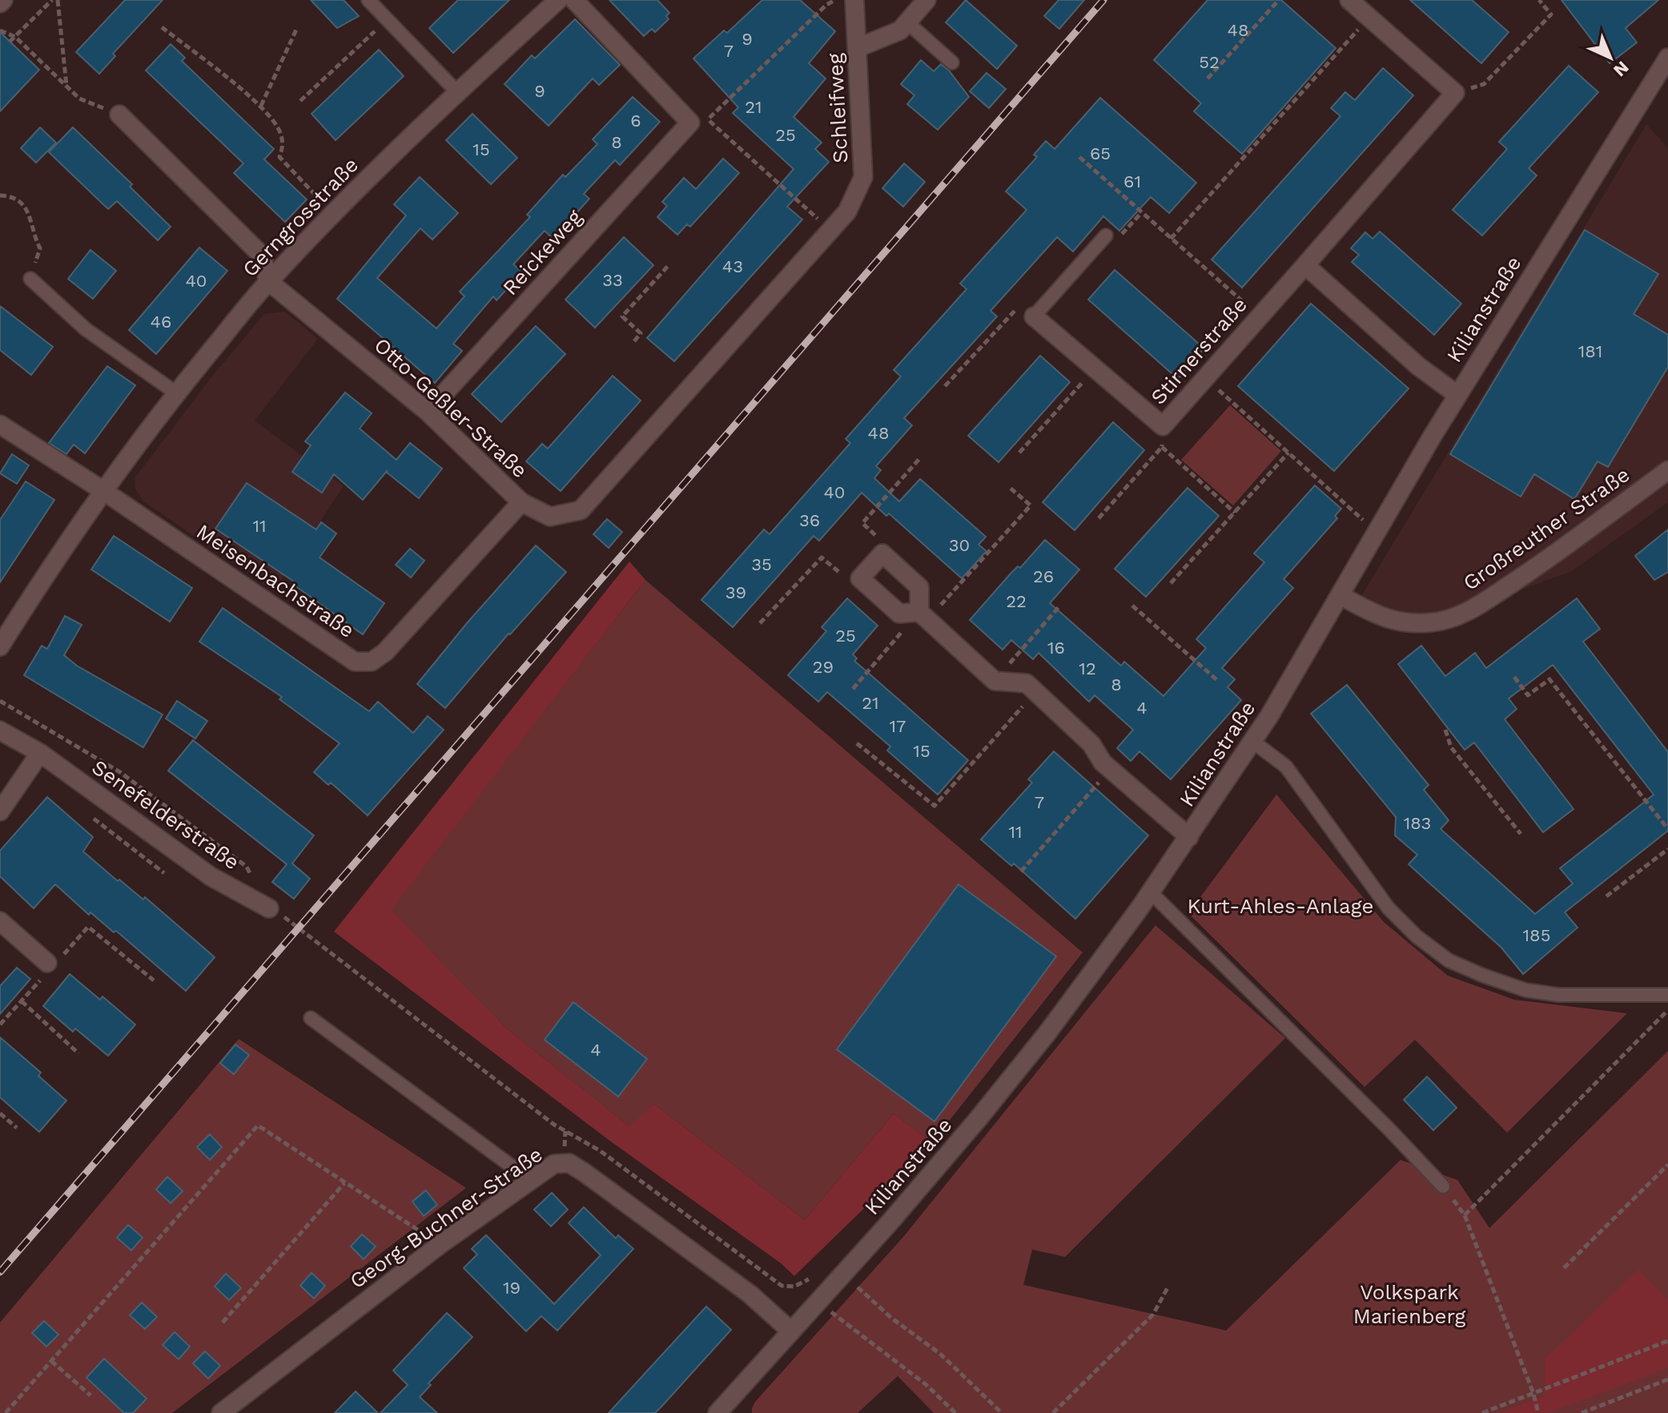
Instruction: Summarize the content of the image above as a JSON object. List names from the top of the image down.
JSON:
{
  "streets": {
    "street": [
      "Schleifweg",
      "Gerngrosstraße",
      "Reickeweg",
      "Kilianstraße",
      "Stirnerstraße",
      "Otto-Geßler-Straße",
      "Großreuther Straße",
      "Meisenbachstraße",
      "Senefelderstraße",
      "Georg-Buchner-Straße"
    ]
  },
  "crossings": [
    ["Schleifweg", "Otto-Geßler-Straße"],
    ["Gerngrosstraße", "Otto-Geßler-Straße"],
    ["Gerngrosstraße", "Meisenbachstraße"],
    ["Reickeweg", "Otto-Geßler-Straße"],
    ["Kilianstraße", "Großreuther Straße"],
    ["Kilianstraße", "Georg-Buchner-Straße"],
    ["Otto-Geßler-Straße", "Meisenbachstraße"]
  ],
  "parks": ["Kurt-Ahles-Anlage", "Volkspark Marienberg"],
  "house_numbers": [
    "48",
    "9",
    "7",
    "52",
    "9",
    "21",
    "6",
    "25",
    "8",
    "15",
    "65",
    "61",
    "43",
    "33",
    "40",
    "46",
    "181",
    "48",
    "40",
    "36",
    "11",
    "30",
    "35",
    "26",
    "39",
    "22",
    "25",
    "16",
    "29",
    "12",
    "8",
    "21",
    "4",
    "17",
    "15",
    "7",
    "183",
    "11",
    "185",
    "4",
    "19"
  ],
  "north": "bottom right"
}
